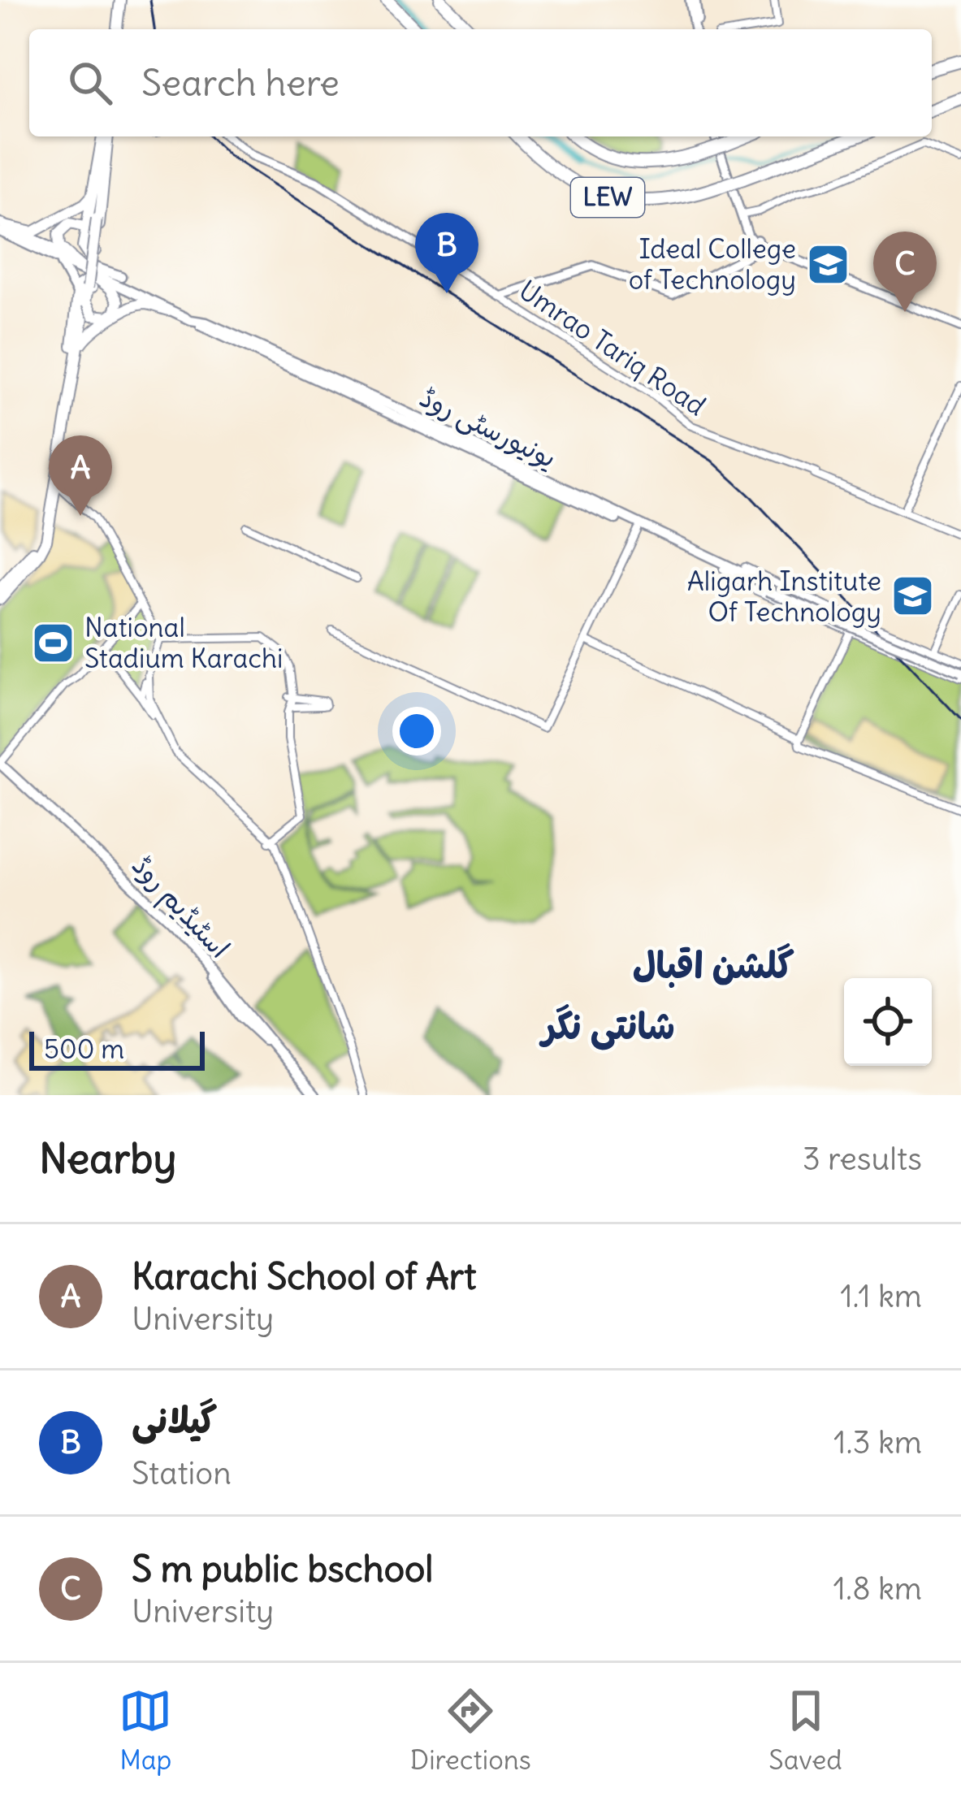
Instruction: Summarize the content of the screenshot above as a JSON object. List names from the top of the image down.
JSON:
{
  "streets": {
    "highway": ["LEW"],
    "main road": ["یونیورسٹی روڈ", "اسٹیڈیم روڈ"],
    "street": ["Umrao Tariq Road"]
  },
  "districts": ["گلشن اقبال", "شانتی نگر"],
  "places": {
    "school or university": ["Ideal College of Technology", "Aligarh Institute Of Technology"],
    "sports": ["National Stadium Karachi"]
  },
  "scale_bar": "500 m",
  "page": {
    "search": "Search here",
    "pins": ["B", "C", "A"],
    "scale": "500 m",
    "heading": ["Nearby", "3 results"],
    "list": [
      {
        "mark": "A",
        "name": "Karachi School of Art",
        "note": "University",
        "value": "1.1 km"
      },
      {
        "mark": "B",
        "name": "گیلانی",
        "note": "Station",
        "value": "1.3 km"
      },
      {
        "mark": "C",
        "name": "S m public bschool",
        "note": "University",
        "value": "1.8 km"
      }
    ],
    "nav": ["Map", "Directions", "Saved"]
  }
}
